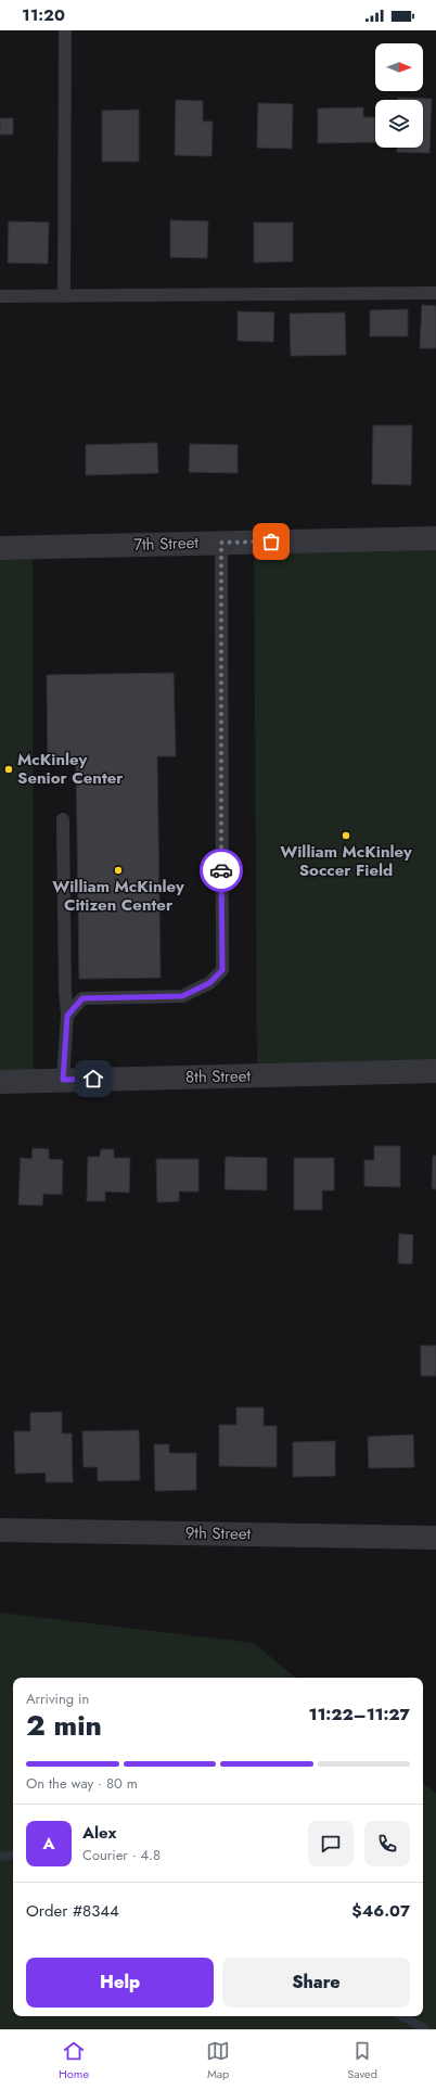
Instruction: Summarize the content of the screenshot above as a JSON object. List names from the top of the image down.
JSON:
{
  "streets": {
    "street": ["7th Street", "8th Street", "9th Street"]
  },
  "places": ["McKinley Senior Center", "William McKinley Soccer Field", "William McKinley Citizen Center"],
  "north": "right",
  "page": {
    "status": "11:20",
    "heading": ["2 min", "Arriving in", "11:22–11:27"],
    "panel": [
      "Alex",
      "Courier · 4.8",
      "Order #8344",
      "$46.07"
    ],
    "bar": "On the way · 80 m",
    "round": "A",
    "buttons": ["Help", "Share"],
    "tabs": ["Home", "Map", "Saved"]
  }
}
